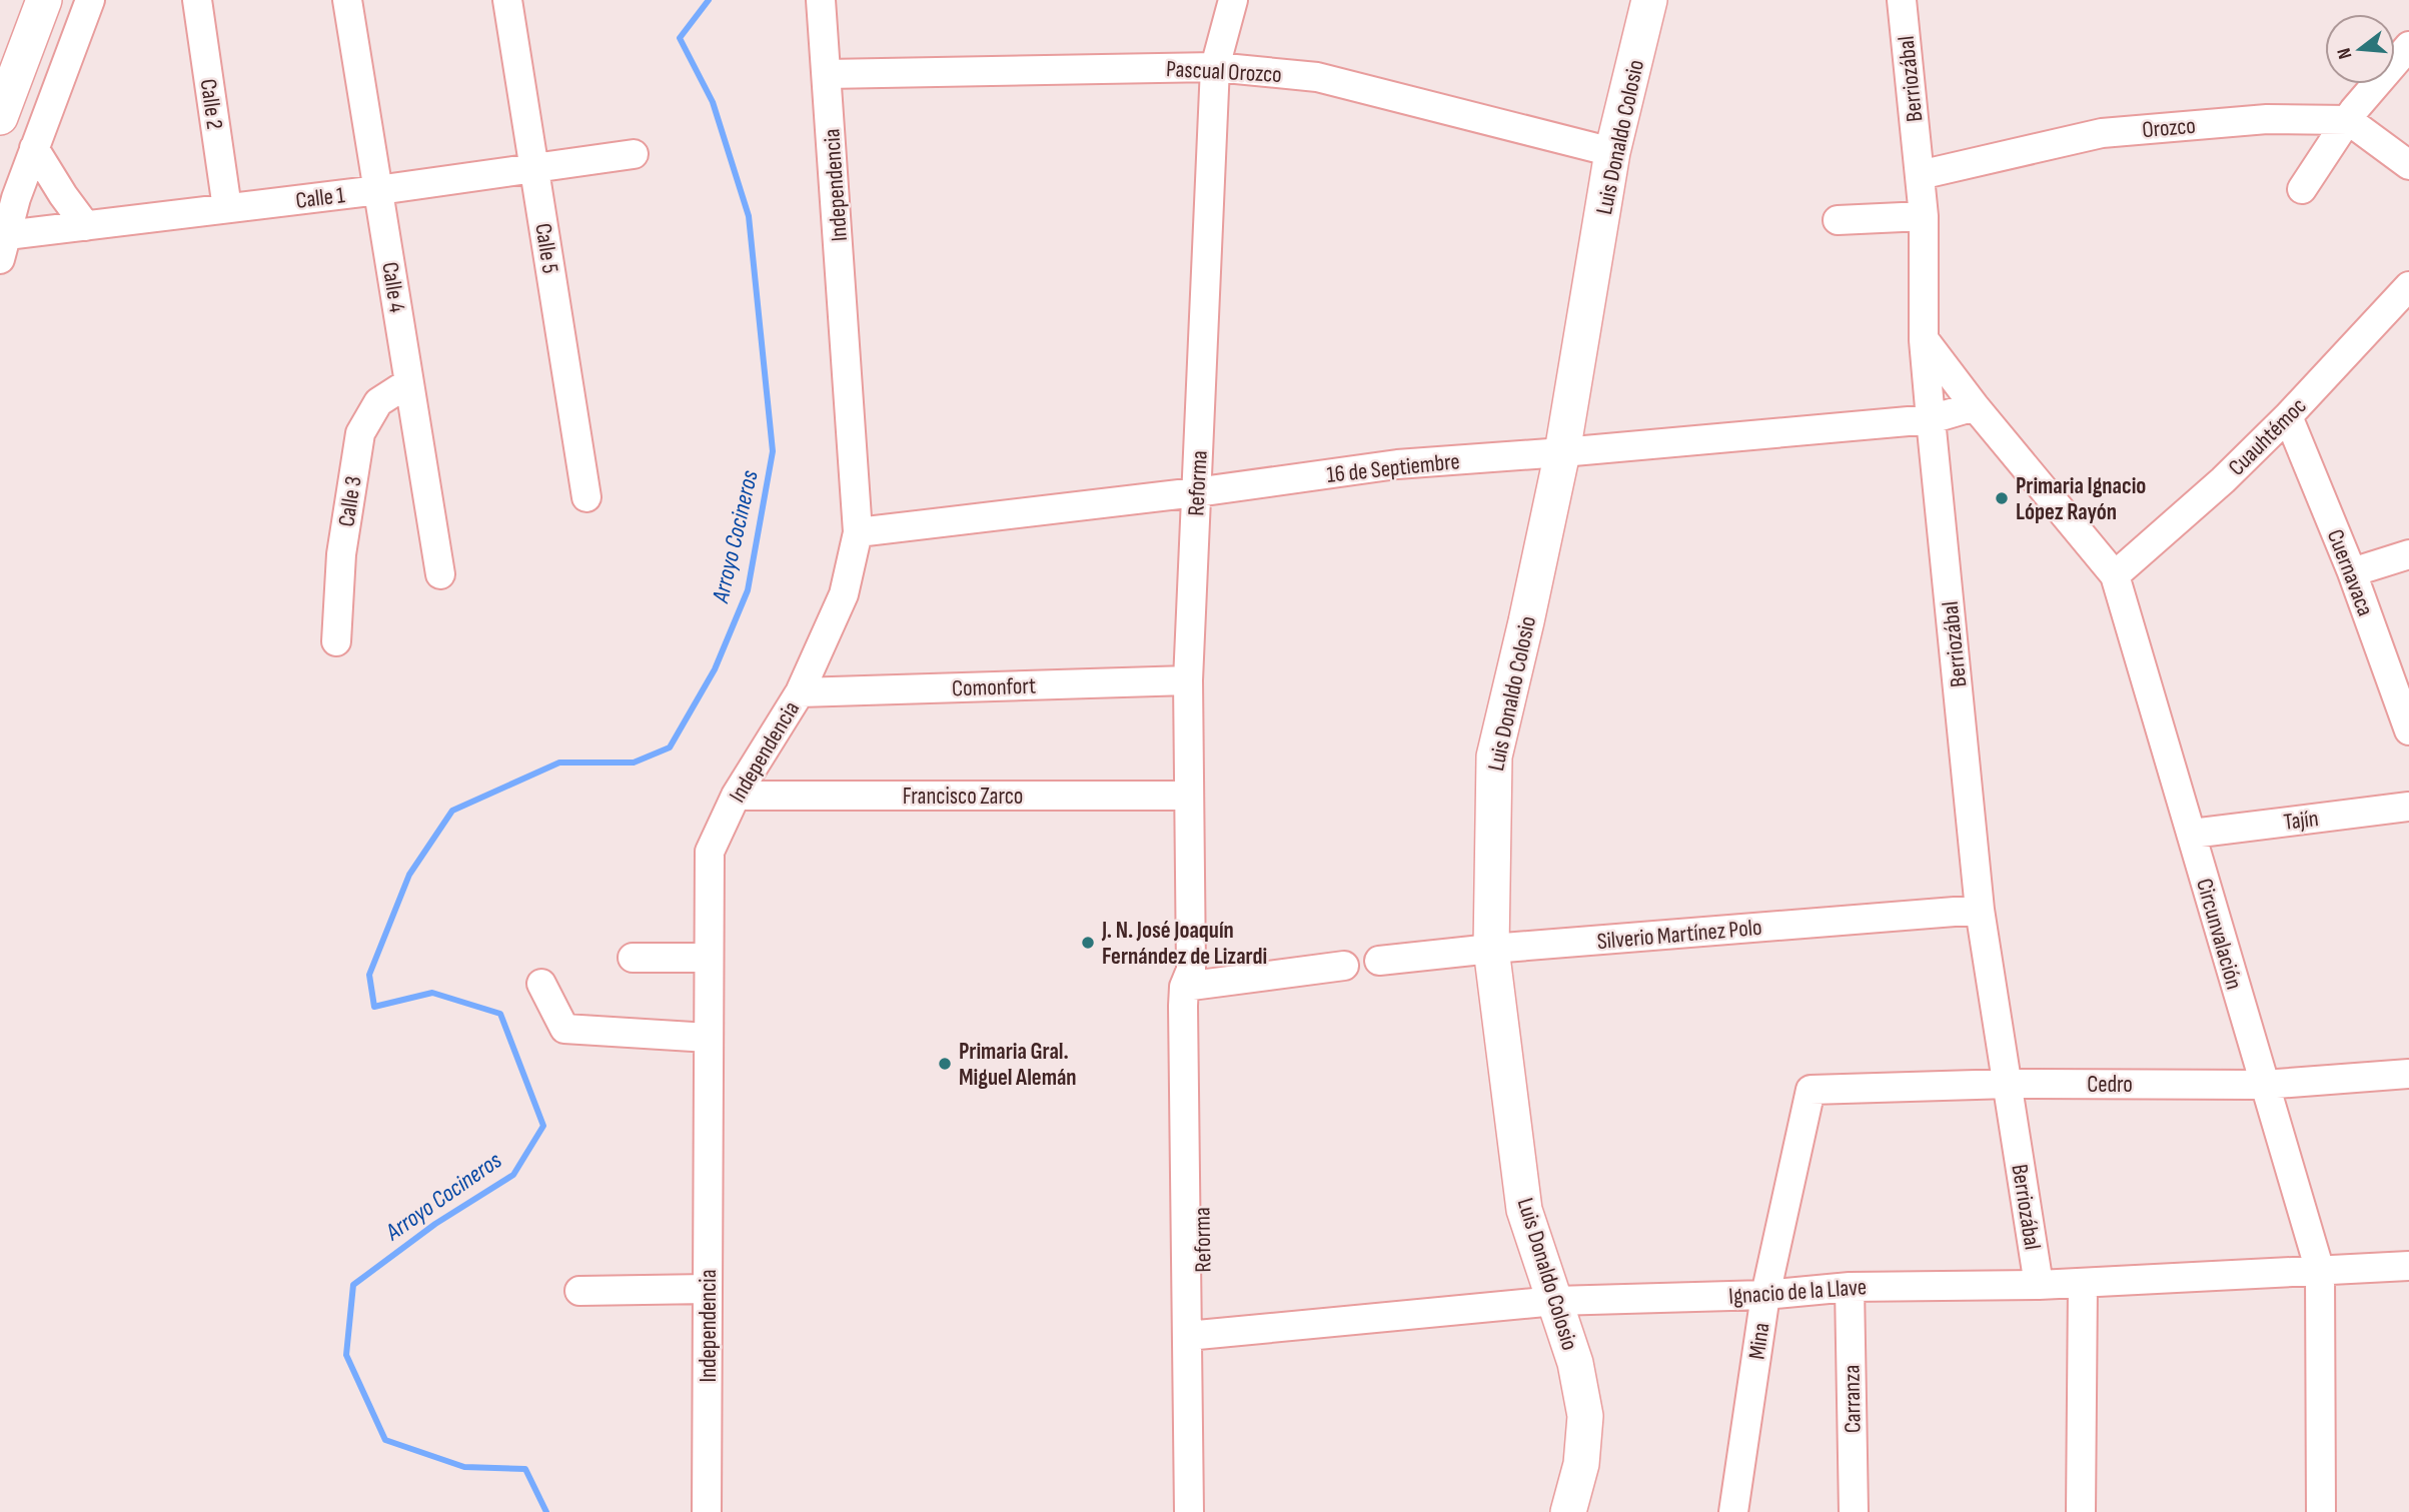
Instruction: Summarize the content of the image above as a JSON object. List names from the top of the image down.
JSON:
{
  "streets": {
    "main road": ["Luis Donaldo Colosio"],
    "street": [
      "Pascual Orozco",
      "Berriozábal",
      "Calle 2",
      "Orozco",
      "Independencia",
      "Calle 1",
      "Calle 5",
      "Calle 4",
      "Cuauhtémoc",
      "16 de Septiembre",
      "Reforma",
      "Calle 3",
      "Cuernavaca",
      "Comonfort",
      "Francisco Zarco",
      "Tajín",
      "Silverio Martínez Polo",
      "Circunvalación",
      "Cedro",
      "Ignacio de la Llave",
      "Mina",
      "Carranza"
    ]
  },
  "crossings": [
    ["Pascual Orozco", "Luis Donaldo Colosio"],
    ["Pascual Orozco", "Independencia"],
    ["Pascual Orozco", "Reforma"],
    ["Berriozábal", "Orozco"],
    ["Berriozábal", "16 de Septiembre"],
    ["Berriozábal", "Silverio Martínez Polo"],
    ["Berriozábal", "Circunvalación"],
    ["Berriozábal", "Cedro"],
    ["Berriozábal", "Ignacio de la Llave"],
    ["Calle 2", "Calle 1"],
    ["Luis Donaldo Colosio", "16 de Septiembre"],
    ["Luis Donaldo Colosio", "Silverio Martínez Polo"],
    ["Luis Donaldo Colosio", "Ignacio de la Llave"],
    ["Independencia", "16 de Septiembre"],
    ["Independencia", "Comonfort"],
    ["Independencia", "Francisco Zarco"],
    ["Calle 1", "Calle 5"],
    ["Calle 1", "Calle 4"],
    ["Calle 4", "Calle 3"],
    ["Cuauhtémoc", "Cuernavaca"],
    ["Cuauhtémoc", "Circunvalación"],
    ["16 de Septiembre", "Reforma"],
    ["Reforma", "Comonfort"],
    ["Reforma", "Francisco Zarco"],
    ["Reforma", "Ignacio de la Llave"],
    ["Tajín", "Circunvalación"],
    ["Circunvalación", "Cedro"],
    ["Circunvalación", "Ignacio de la Llave"],
    ["Cedro", "Mina"],
    ["Ignacio de la Llave", "Mina"],
    ["Ignacio de la Llave", "Carranza"]
  ],
  "water": ["Arroyo Cocineros"],
  "places": ["Primaria Ignacio López Rayón", "J. N. José Joaquín Fernández de Lizardi", "Primaria Gral. Miguel Alemán"],
  "north": "left"
}
